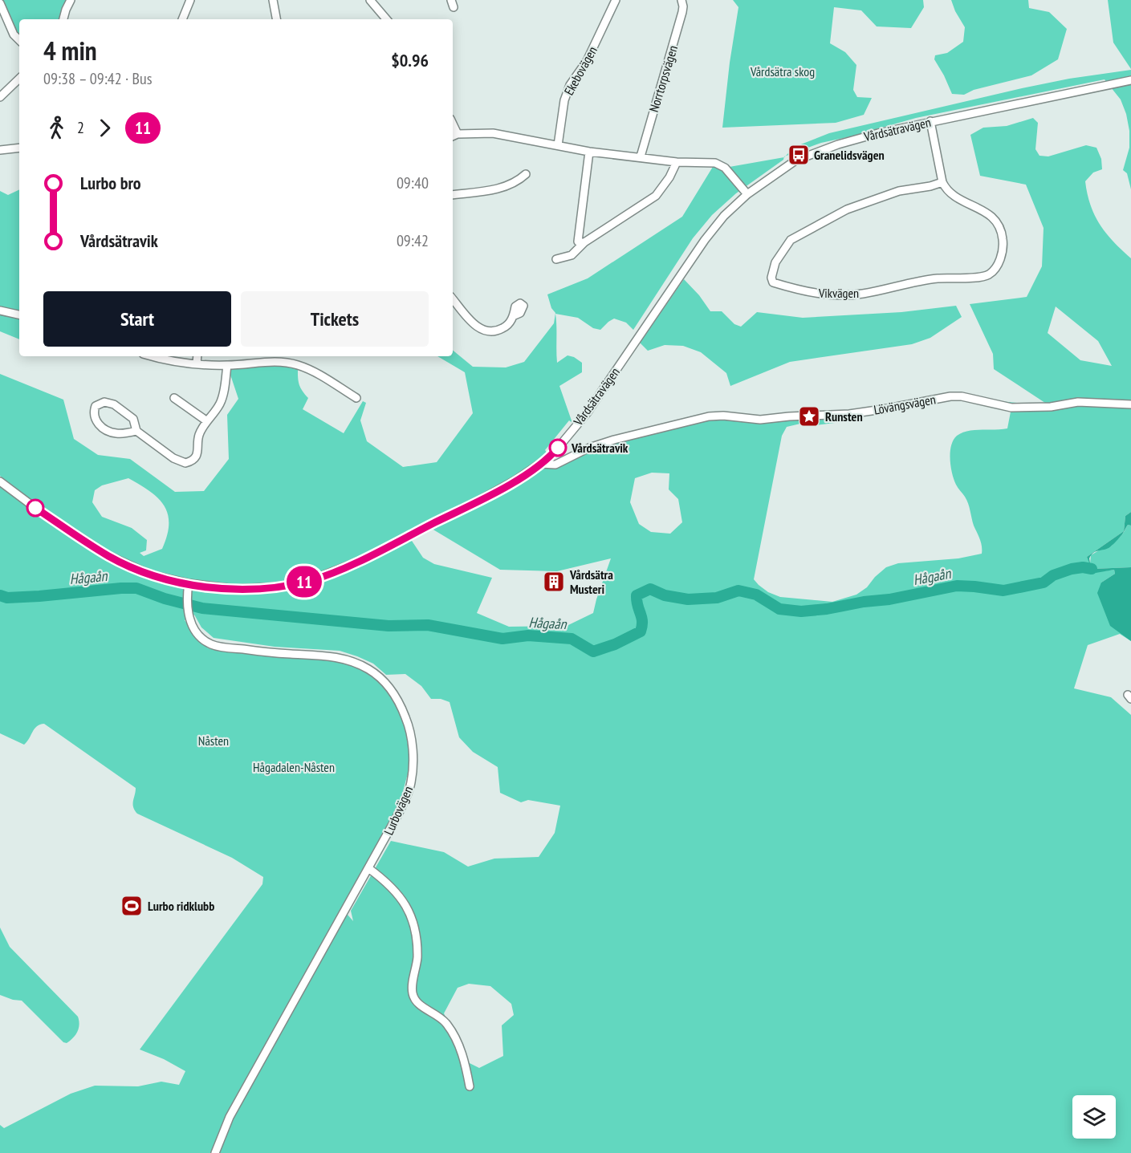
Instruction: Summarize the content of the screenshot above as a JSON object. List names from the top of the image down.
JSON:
{
  "streets": {
    "street": [
      "Ekebovägen",
      "Norrtorpsvägen",
      "Vårdsätravägen",
      "Vikvägen",
      "Lövängsvägen",
      "Lurbovägen"
    ]
  },
  "crossings": [
    ["Vårdsätravägen", "Lövängsvägen"],
    ["Vårdsätravägen", "Lurbovägen"]
  ],
  "water": ["Hågaån"],
  "parks": ["Vårdsätra skog", "Nåsten", "Hågadalen-Nåsten"],
  "places": {
    "bus stop": ["Granelidsvägen"],
    "place": ["Runsten"],
    "other": ["Vårdsätravik"],
    "building": ["Vårdsätra Musteri"],
    "sports": ["Lurbo ridklubb"]
  },
  "lines": ["bus line 11"],
  "page": {
    "on_map": "11",
    "heading": ["4 min", "09:38 – 09:42 · Bus", "$0.96"],
    "legs": ["2", "11"],
    "list": [
      {
        "name": "Lurbo bro",
        "value": "09:40"
      },
      {
        "name": "Vårdsätravik",
        "value": "09:42"
      }
    ],
    "buttons": ["Start", "Tickets"]
  }
}
